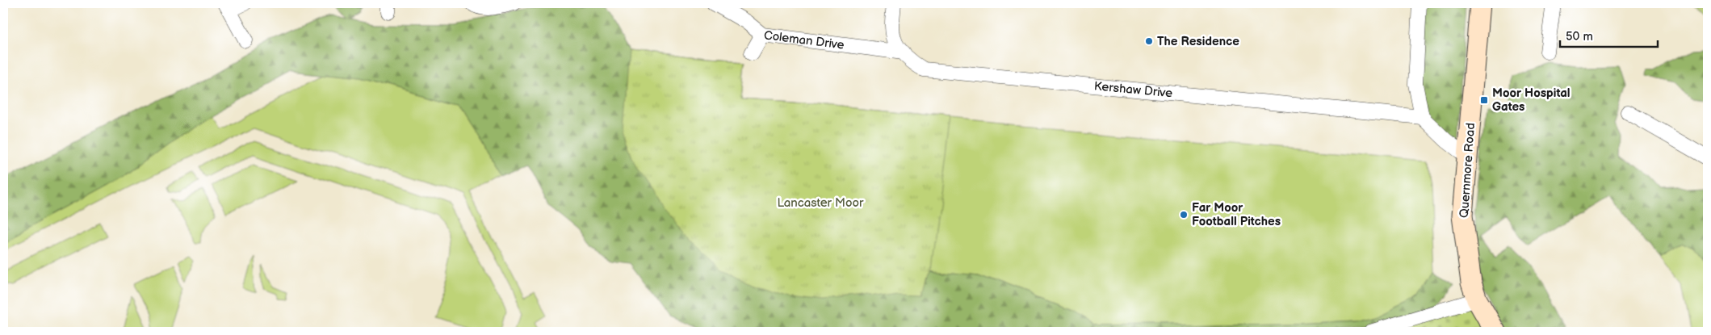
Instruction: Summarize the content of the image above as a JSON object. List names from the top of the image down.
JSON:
{
  "streets": {
    "street": ["Coleman Drive", "Kershaw Drive", "Quernmore Road"]
  },
  "crossings": [
    ["Coleman Drive", "Kershaw Drive"]
  ],
  "parks": ["Lancaster Moor"],
  "places": {
    "other": ["The Residence", "Far Moor Football Pitches"],
    "transit": ["Moor Hospital Gates"]
  },
  "scale_bar": "50 m"
}
